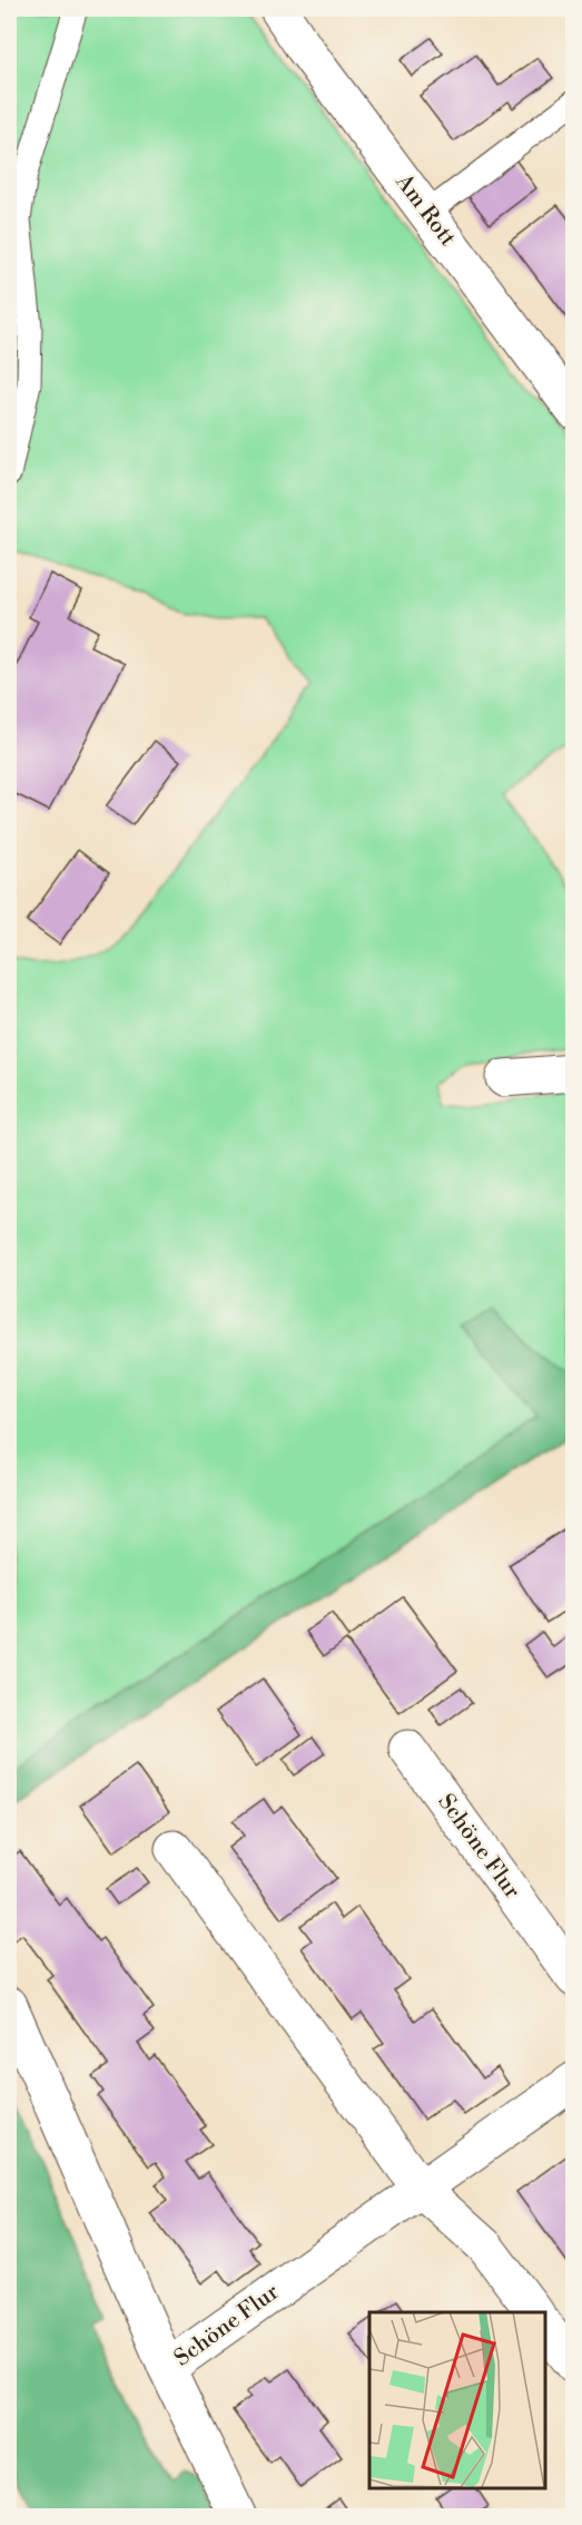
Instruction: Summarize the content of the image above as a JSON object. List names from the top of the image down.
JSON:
{
  "streets": {
    "street": ["Am Rott", "Schöne Flur"]
  }
}
